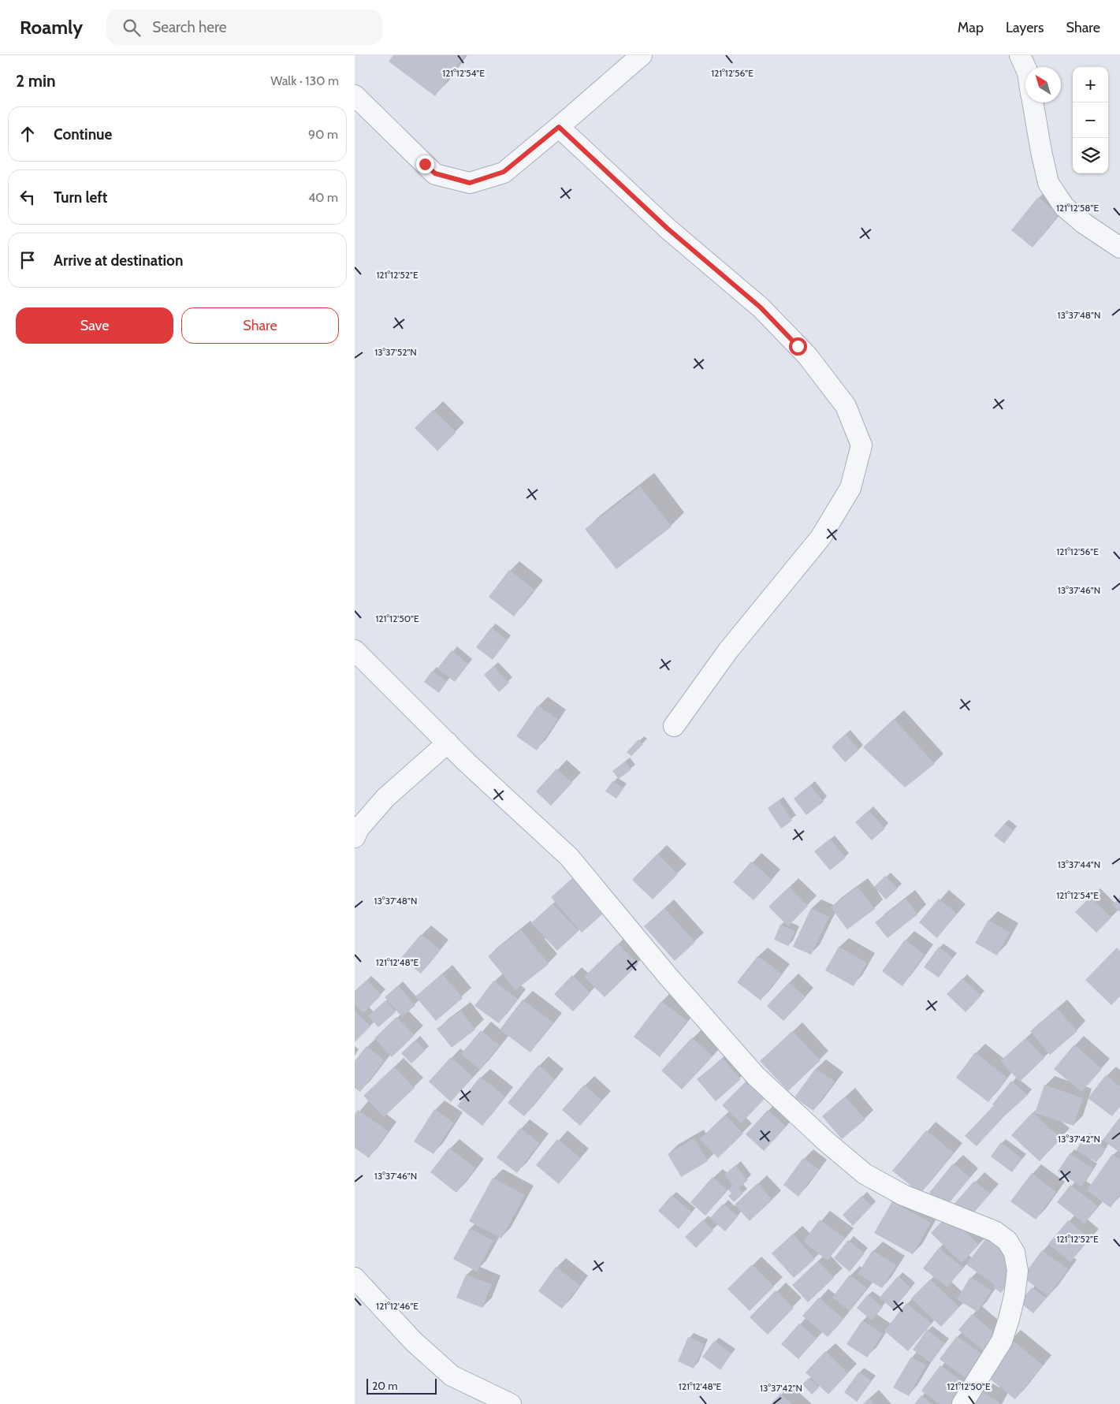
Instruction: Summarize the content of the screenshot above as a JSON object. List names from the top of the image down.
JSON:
{
  "scale_bar": "20 m",
  "north": "top left",
  "page": {
    "header": "Roamly",
    "search": "Search here",
    "nav": ["Map", "Layers", "Share"],
    "heading": ["2 min", "Walk · 130 m"],
    "map_buttons": ["+", "−"],
    "list": [
      ["Continue", "90 m"],
      ["Turn left", "40 m"],
      "Arrive at destination"
    ],
    "buttons": ["Save", "Share"],
    "scale": "20 m"
  },
  "coordinates": [
    "121°12'54\"E",
    "121°12'56\"E",
    "121°12'58\"E",
    "121°12'52\"E",
    "13°37'48\"N",
    "13°37'52\"N",
    "13°37'46\"N",
    "121°12'50\"E",
    "13°37'44\"N",
    "121°12'48\"E",
    "13°37'42\"N",
    "121°12'46\"E"
  ]
}
